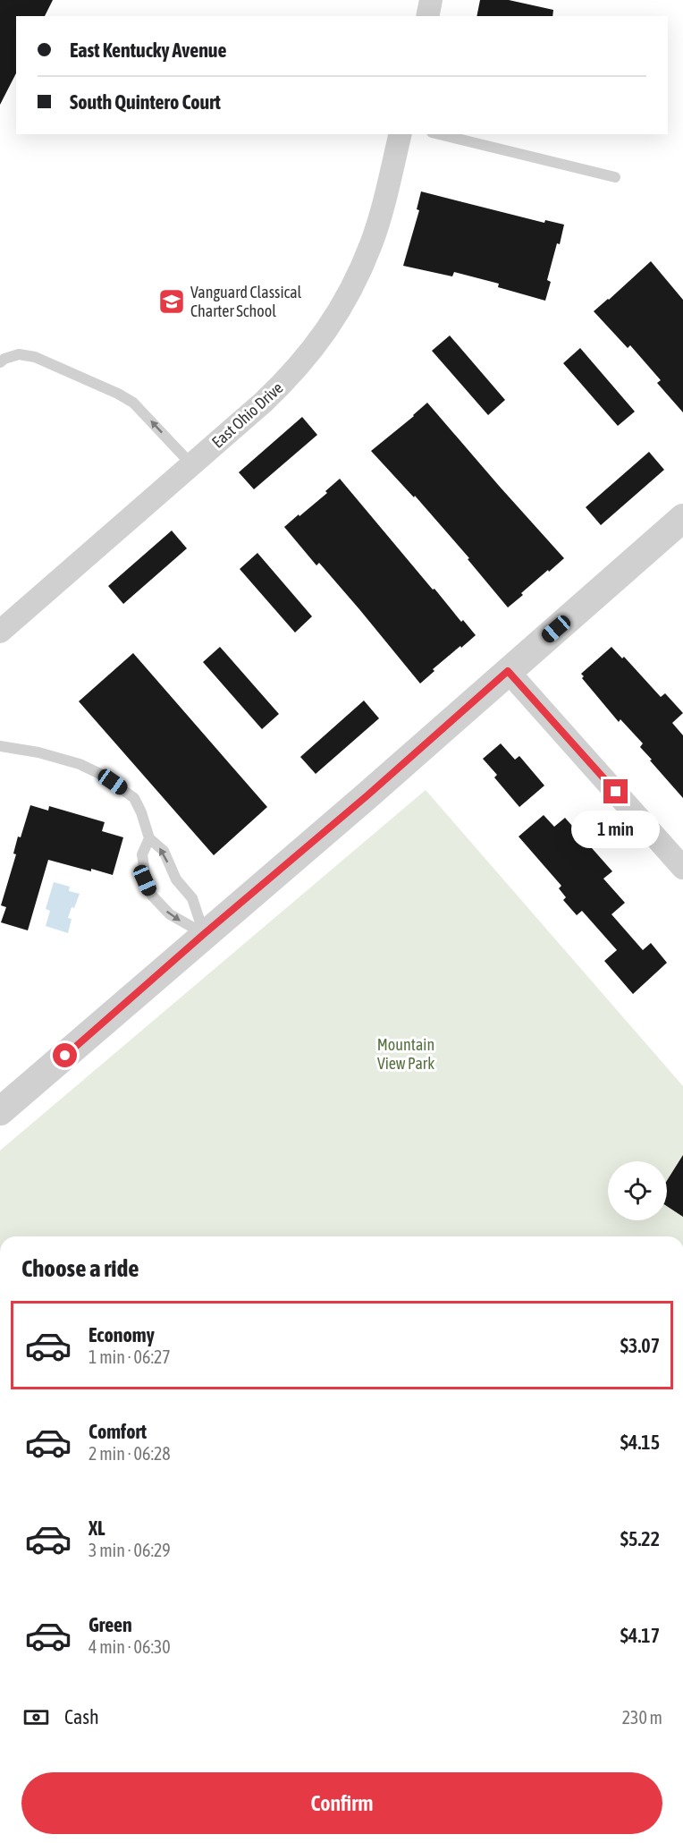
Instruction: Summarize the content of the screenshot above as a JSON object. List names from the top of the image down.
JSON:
{
  "streets": {
    "street": ["East Ohio Drive"]
  },
  "parks": ["Mountain View Park"],
  "places": {
    "school or university": ["Vanguard Classical Charter School"]
  },
  "page": {
    "banner": ["East Kentucky Avenue", "South Quintero Court"],
    "bubble": "1 min",
    "heading": "Choose a ride",
    "list": [
      {
        "name": "Economy",
        "note": "1 min · 06:27",
        "value": "$3.07"
      },
      {
        "name": "Comfort",
        "note": "2 min · 06:28",
        "value": "$4.15"
      },
      {
        "name": "XL",
        "note": "3 min · 06:29",
        "value": "$5.22"
      },
      {
        "name": "Green",
        "note": "4 min · 06:30",
        "value": "$4.17"
      }
    ],
    "pay": ["Cash", "230 m"],
    "buttons": "Confirm"
  }
}
